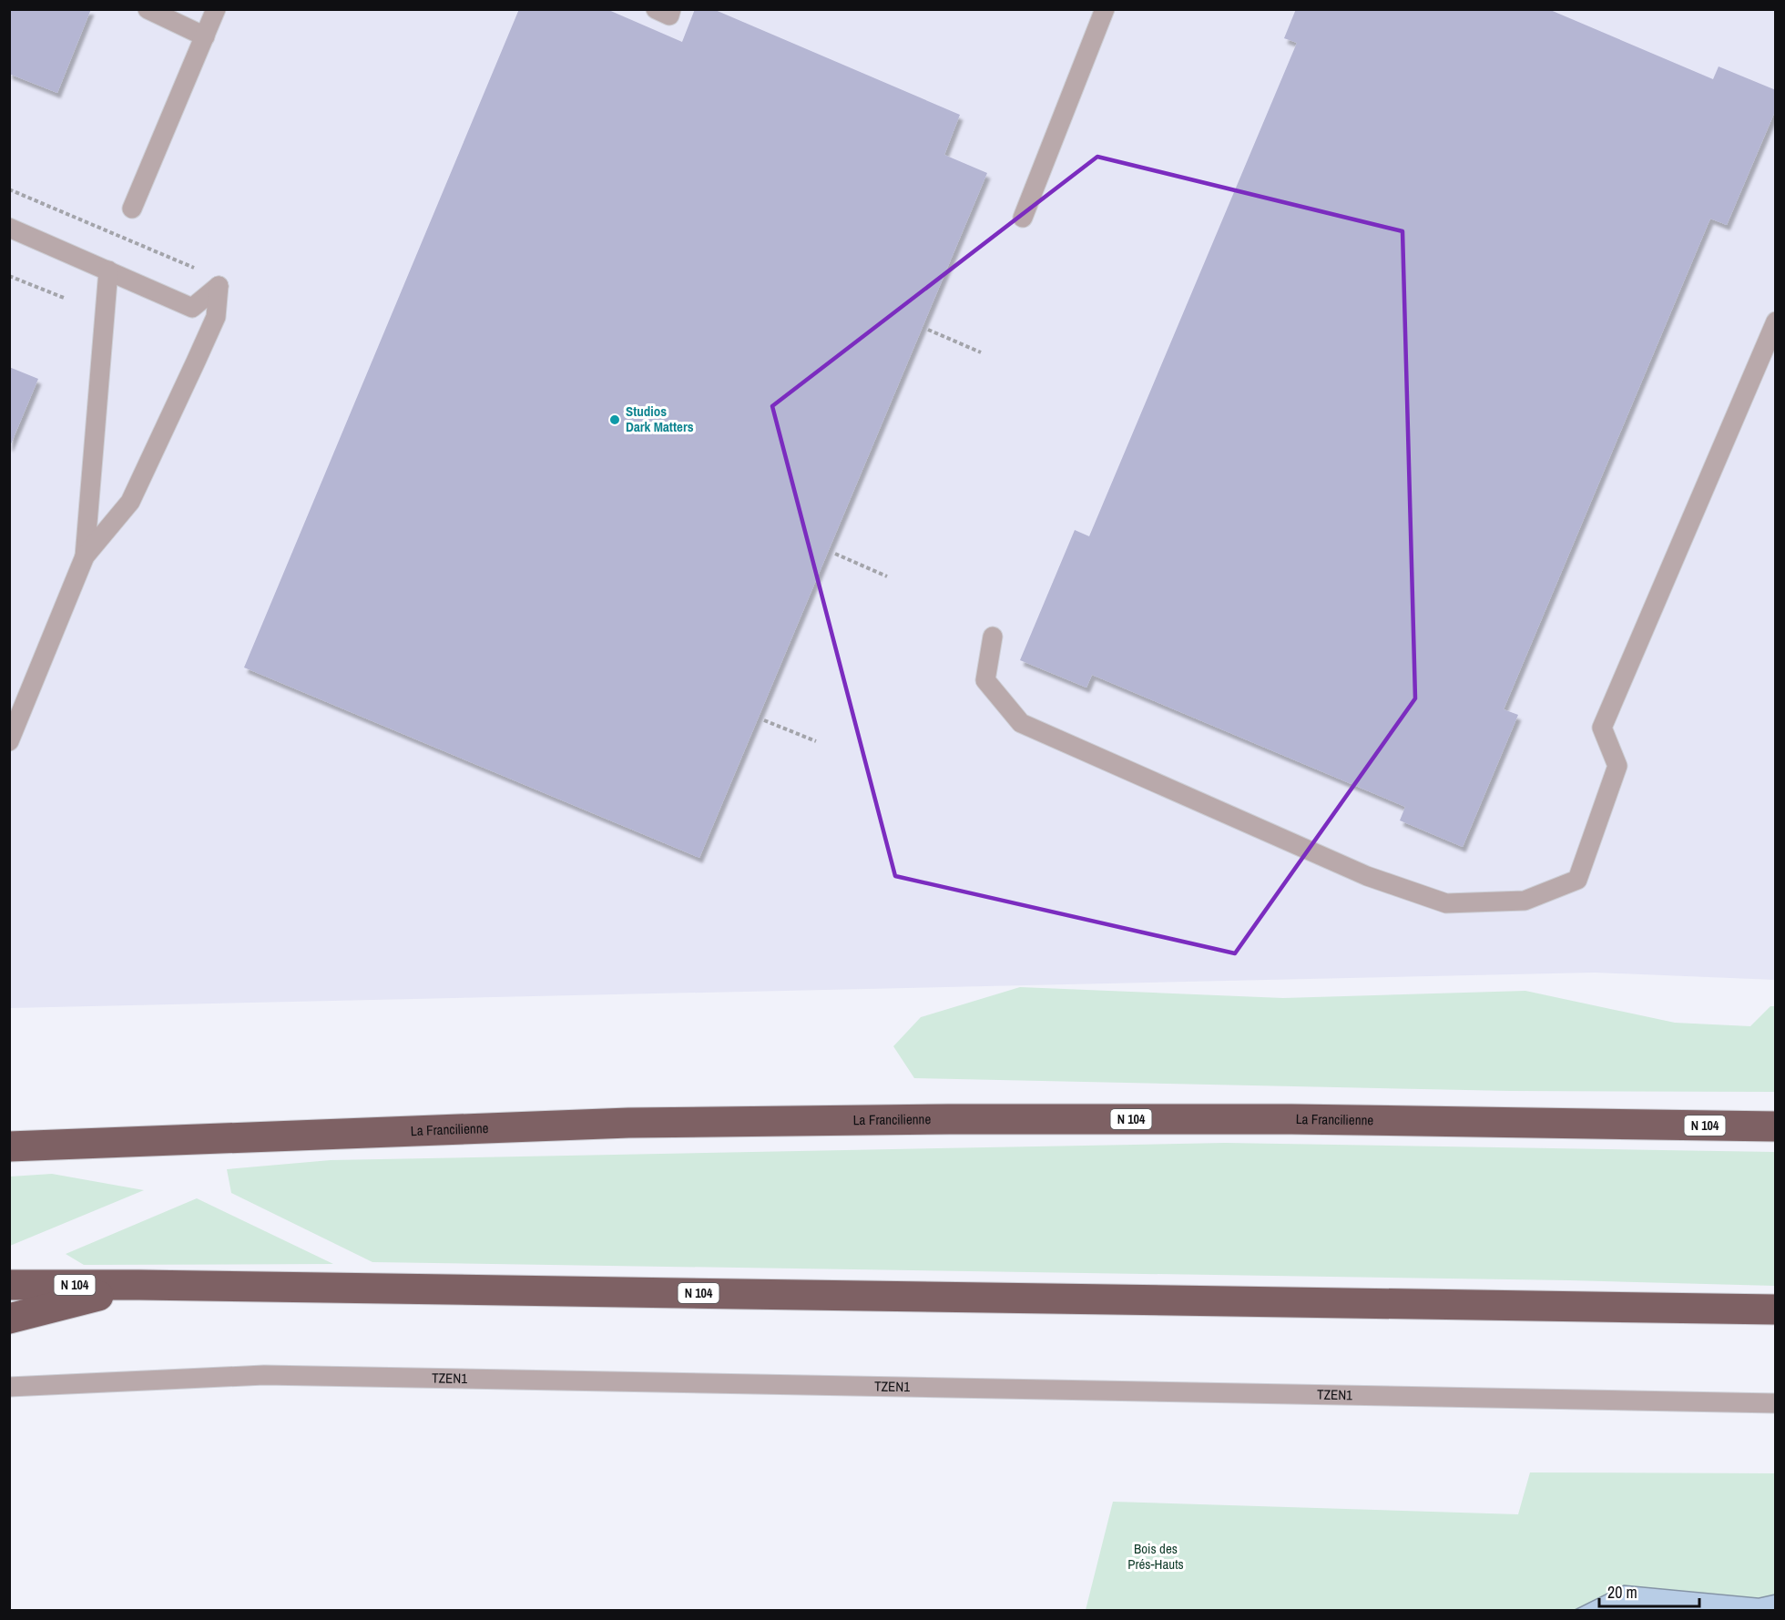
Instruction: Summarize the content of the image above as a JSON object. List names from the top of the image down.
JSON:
{
  "streets": {
    "highway": ["La Francilienne", "N 104"],
    "lane": ["TZEN1"]
  },
  "parks": ["Bois des Prés-Hauts"],
  "places": ["Studios Dark Matters"],
  "scale_bar": "20 m"
}
